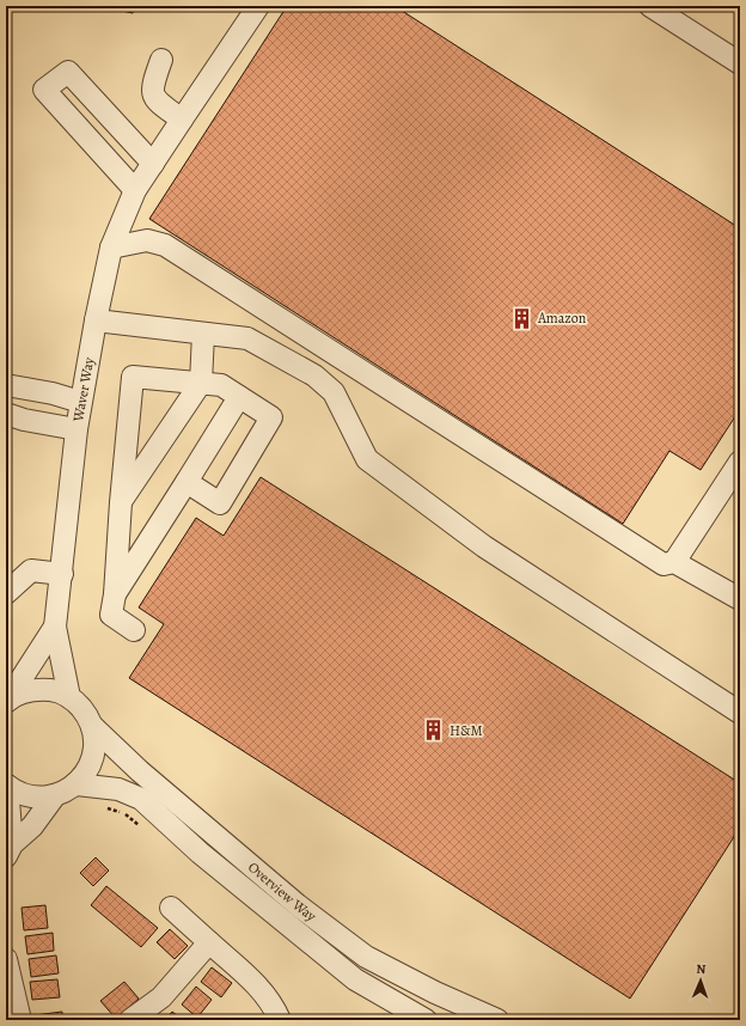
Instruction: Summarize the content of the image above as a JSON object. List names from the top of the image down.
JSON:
{
  "streets": {
    "street": ["Waver Way", "Overview Way"]
  },
  "places": {
    "building": ["Amazon", "H&M"]
  },
  "north": "top"
}
